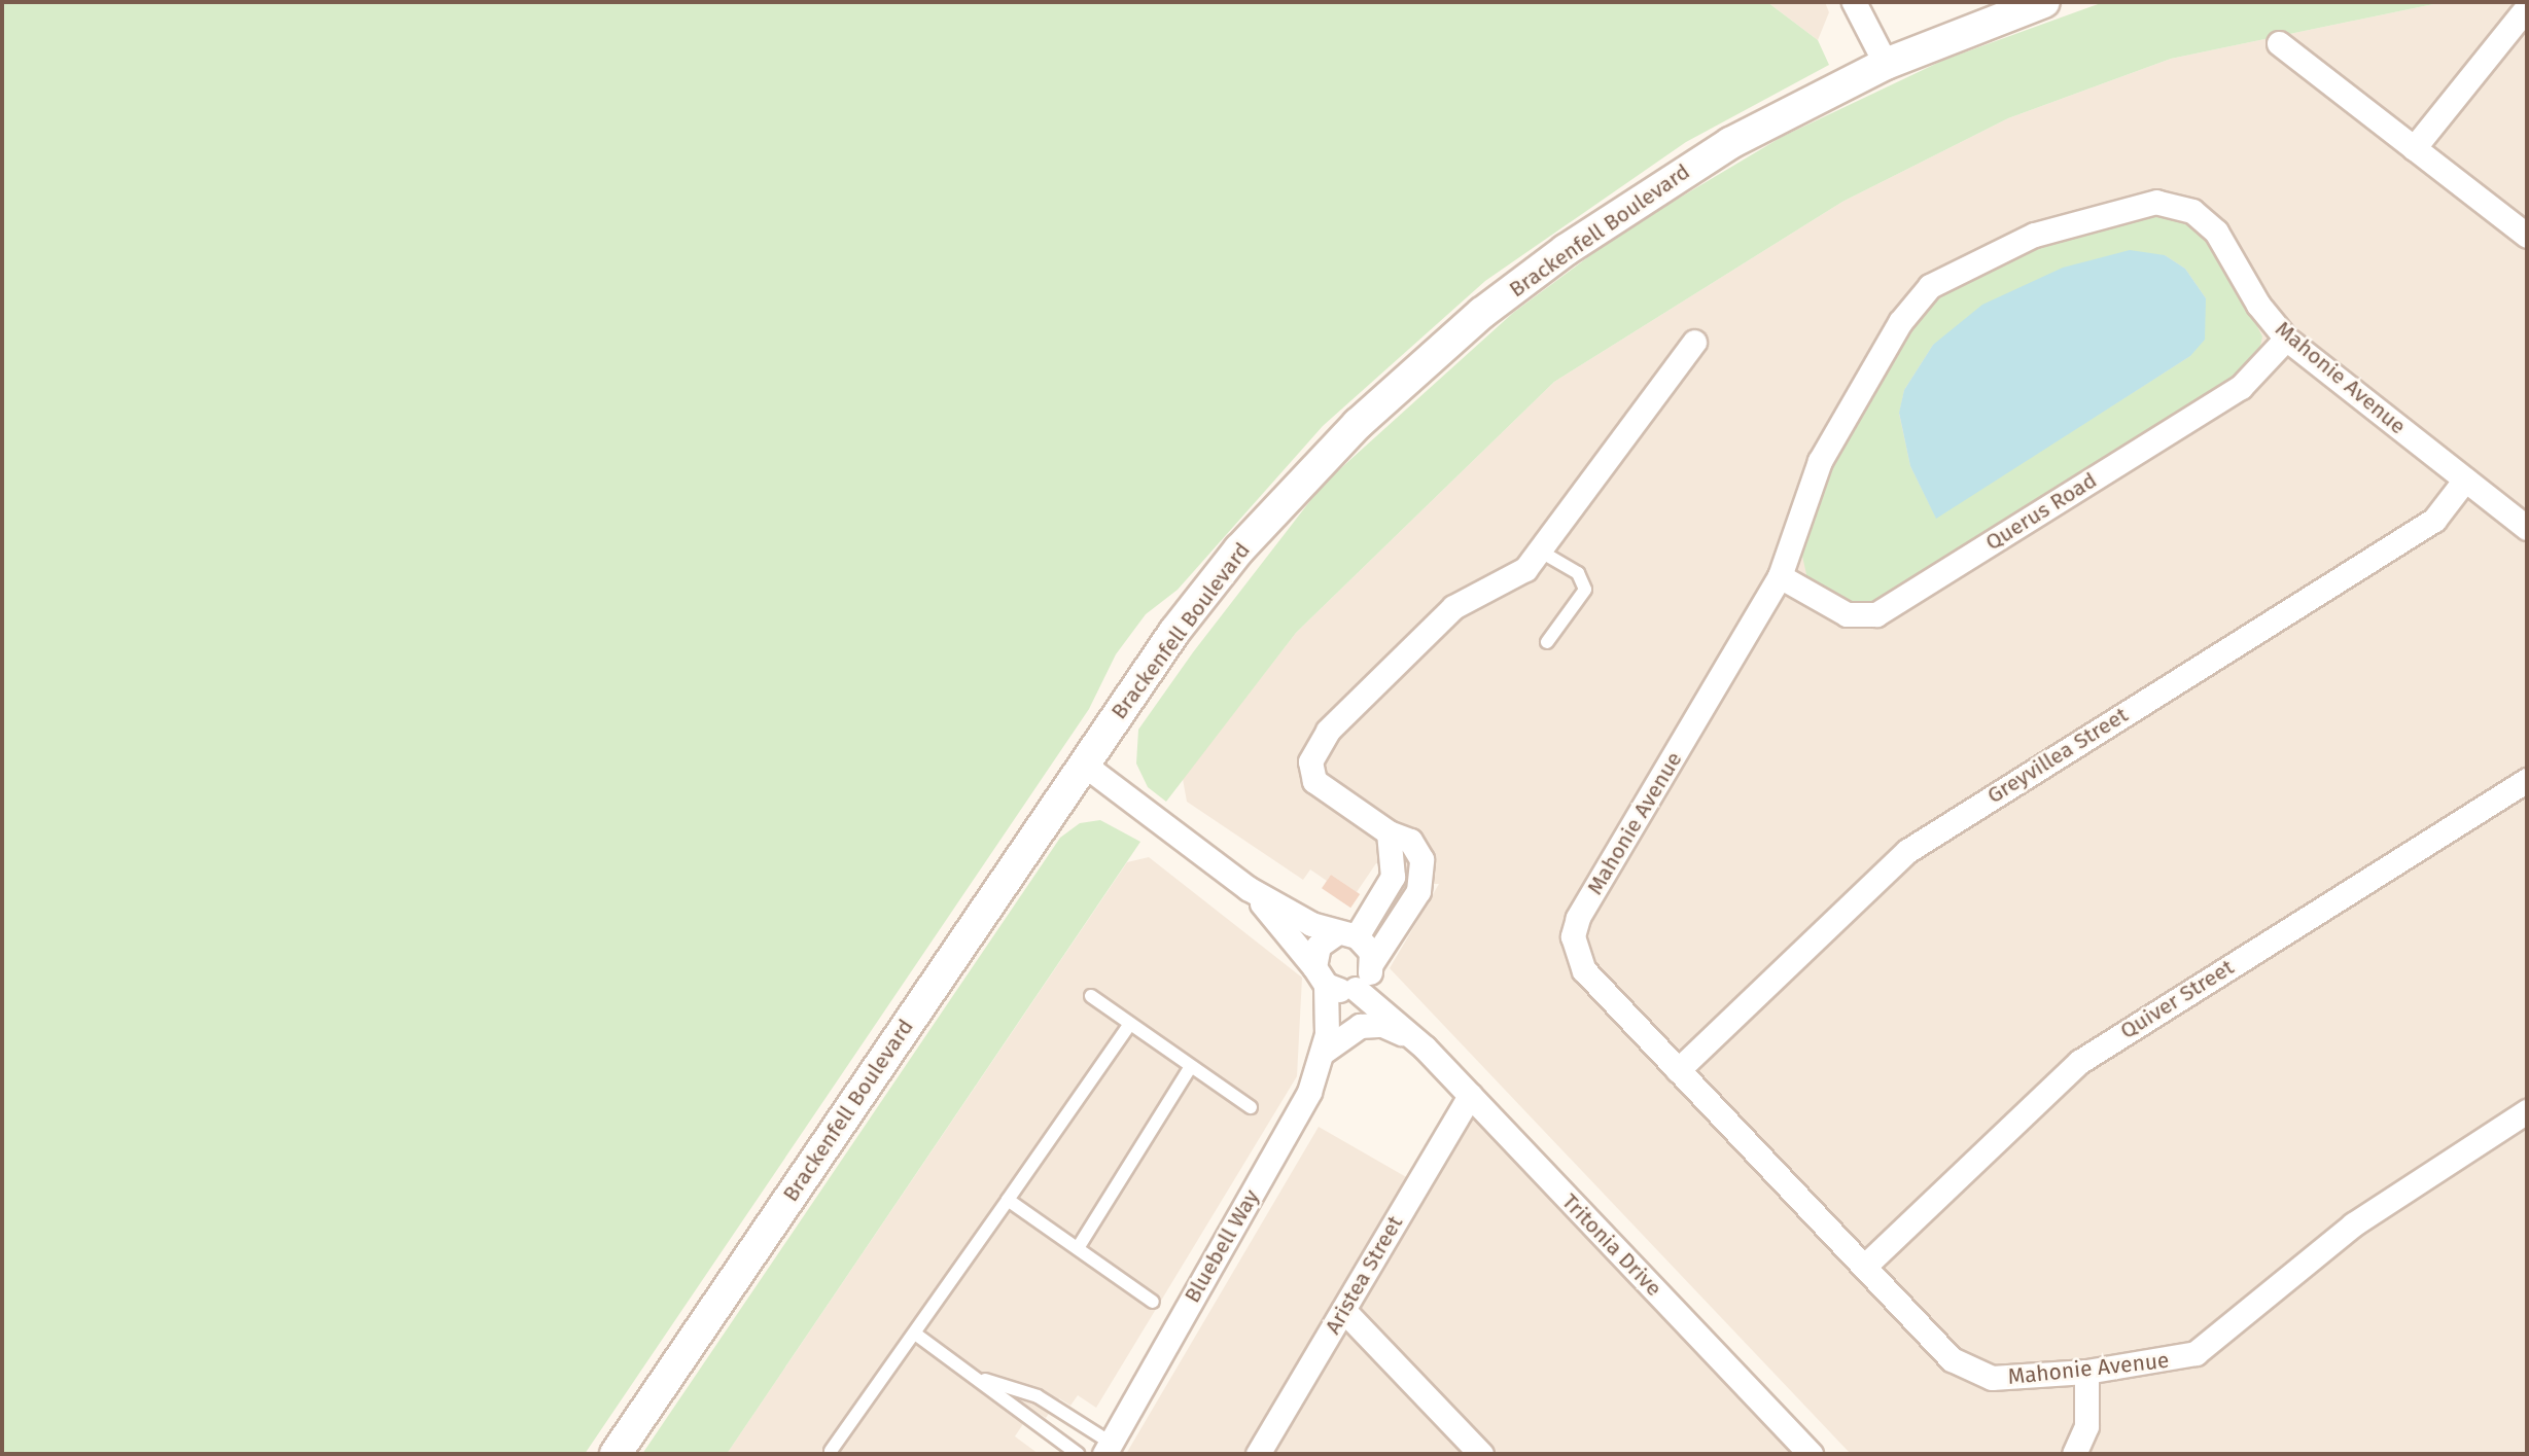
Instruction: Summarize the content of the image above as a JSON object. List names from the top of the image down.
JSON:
{
  "streets": {
    "street": [
      "Brackenfell Boulevard",
      "Mahonie Avenue",
      "Querus Road",
      "Greyvillea Street",
      "Quiver Street",
      "Tritonia Drive",
      "Bluebell Way",
      "Aristea Street"
    ]
  },
  "crossings": [
    ["Mahonie Avenue", "Querus Road"],
    ["Mahonie Avenue", "Greyvillea Street"],
    ["Mahonie Avenue", "Quiver Street"],
    ["Tritonia Drive", "Bluebell Way"],
    ["Tritonia Drive", "Aristea Street"]
  ]
}
